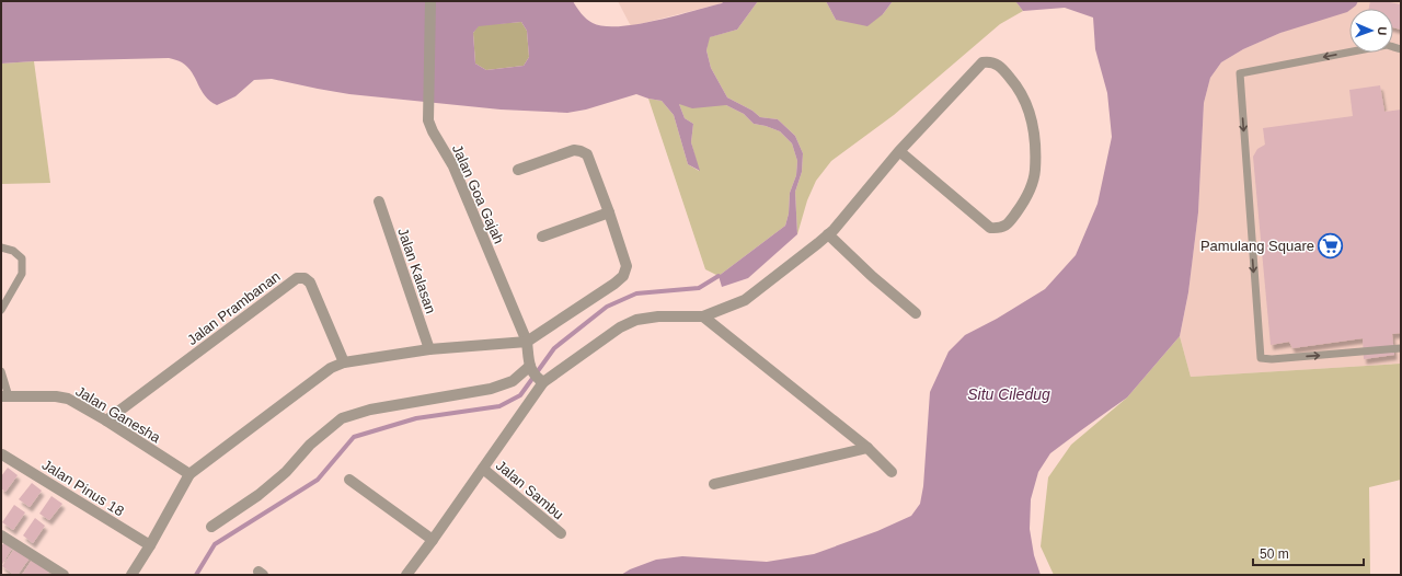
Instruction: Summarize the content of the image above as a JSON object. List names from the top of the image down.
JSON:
{
  "streets": {
    "street": [
      "Jalan Goa Gajah",
      "Jalan Kalasan",
      "Jalan Prambanan",
      "Jalan Ganesha",
      "Jalan Pinus 18",
      "Jalan Sambu"
    ]
  },
  "crossings": [
    ["Jalan Prambanan", "Jalan Ganesha"]
  ],
  "water": ["Situ Ciledug"],
  "places": {
    "supermarket": ["Pamulang Square"]
  },
  "scale_bar": "50 m",
  "north": "right"
}
